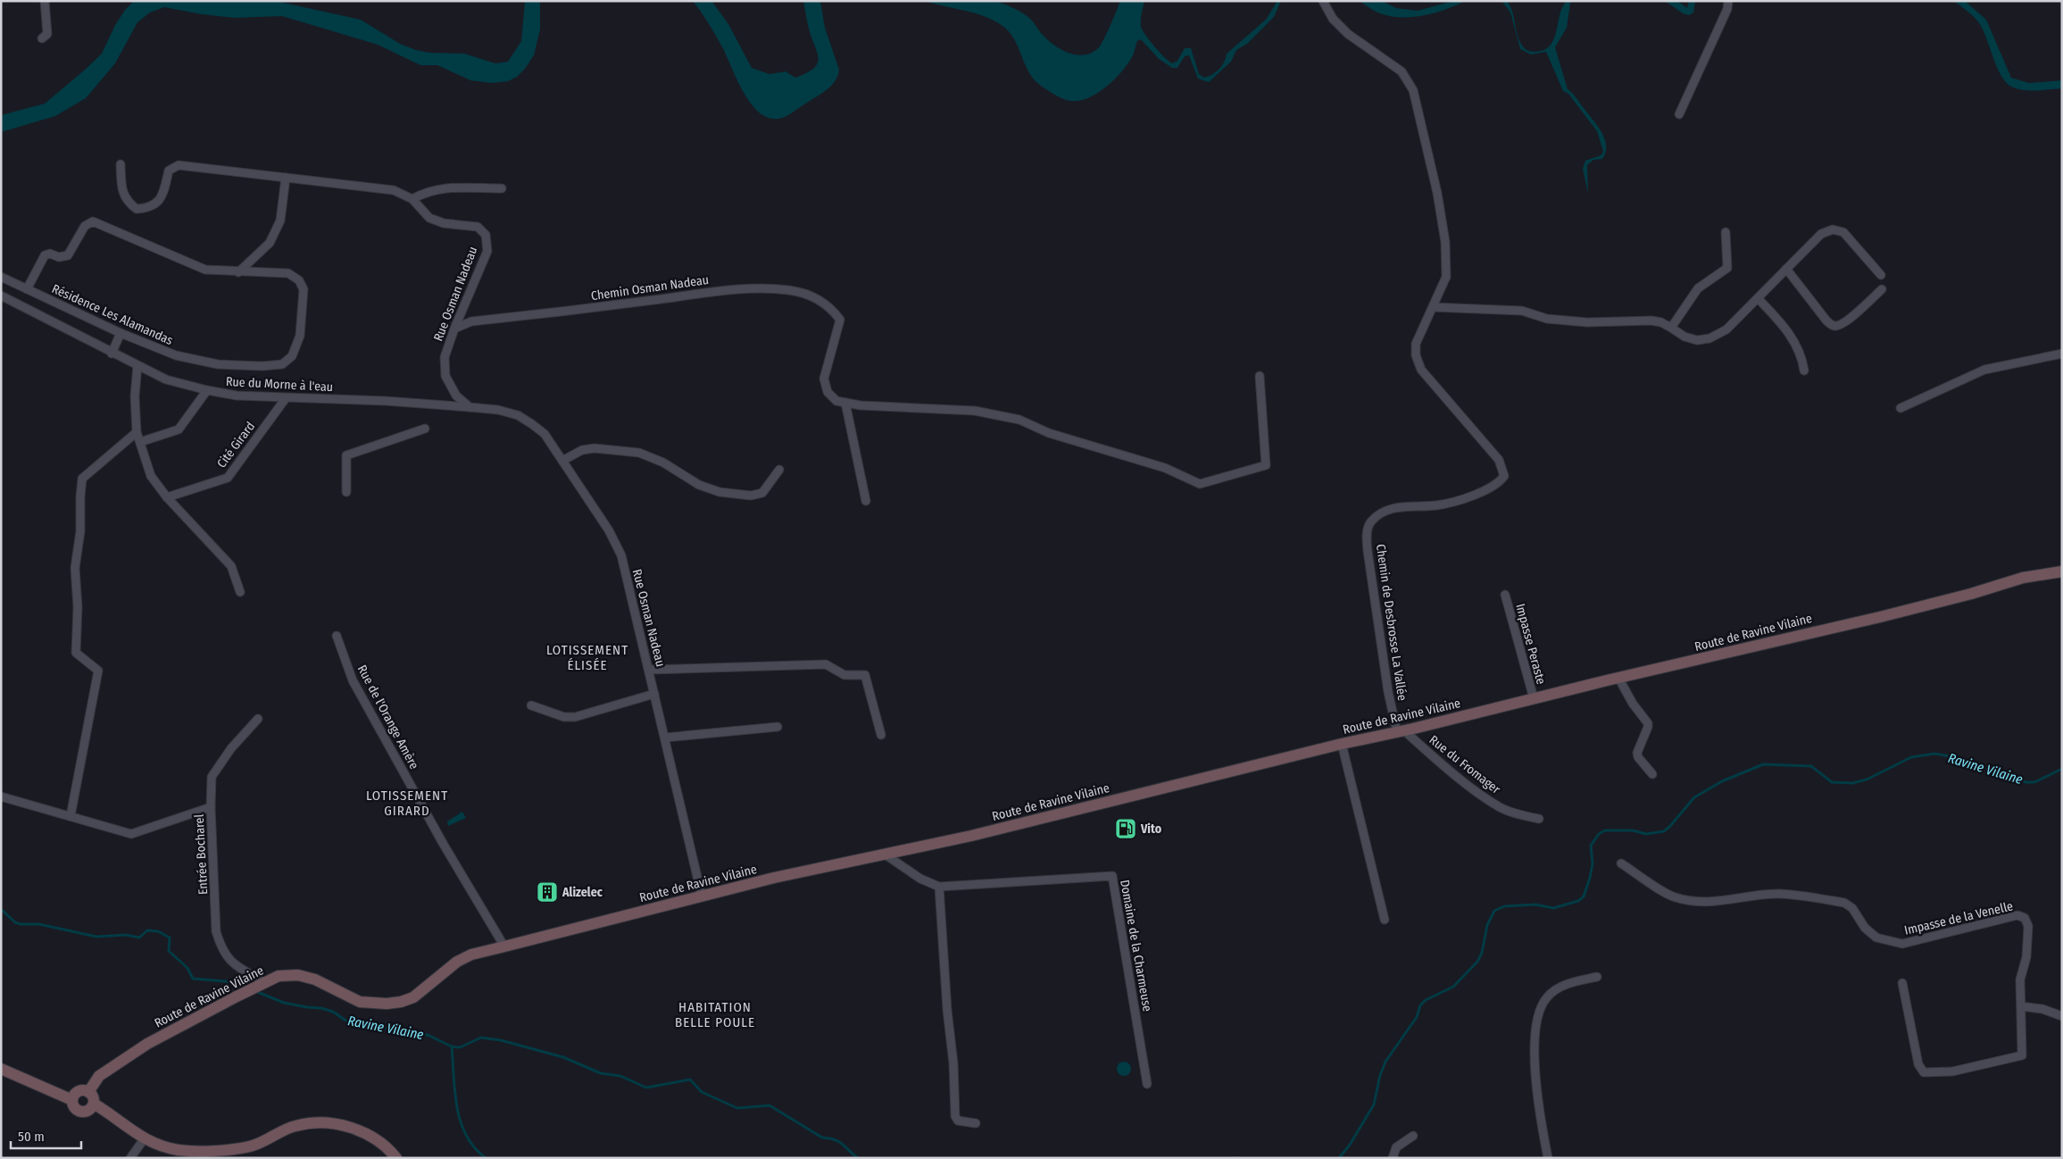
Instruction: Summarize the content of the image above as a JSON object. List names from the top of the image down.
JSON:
{
  "streets": {
    "main road": ["Route de Ravine Vilaine"],
    "street": [
      "Chemin Osman Nadeau",
      "Rue Osman Nadeau",
      "Résidence Les Alamandas",
      "Rue du Morne à l'eau",
      "Cité Girard",
      "Chemin de Desbrosse La Vallée",
      "Impasse Peraste",
      "Rue de l'Orange Amère",
      "Rue du Fromager",
      "Entrée Bocharel",
      "Impasse de la Venelle",
      "Domaine de la Charmeuse"
    ]
  },
  "crossings": [
    ["Chemin Osman Nadeau", "Rue Osman Nadeau"],
    ["Rue Osman Nadeau", "Rue du Morne à l'eau"],
    ["Rue Osman Nadeau", "Route de Ravine Vilaine"],
    ["Rue du Morne à l'eau", "Cité Girard"],
    ["Chemin de Desbrosse La Vallée", "Route de Ravine Vilaine"],
    ["Chemin de Desbrosse La Vallée", "Rue du Fromager"],
    ["Route de Ravine Vilaine", "Impasse Peraste"],
    ["Route de Ravine Vilaine", "Rue de l'Orange Amère"],
    ["Route de Ravine Vilaine", "Rue du Fromager"],
    ["Route de Ravine Vilaine", "Entrée Bocharel"]
  ],
  "districts": ["LOTISSEMENT ÉLISÉE", "LOTISSEMENT GIRARD", "HABITATION BELLE POULE"],
  "water": ["Ravine Vilaine"],
  "places": {
    "fuel station": ["Vito"],
    "building": ["Alizelec"]
  },
  "scale_bar": "50 m"
}
